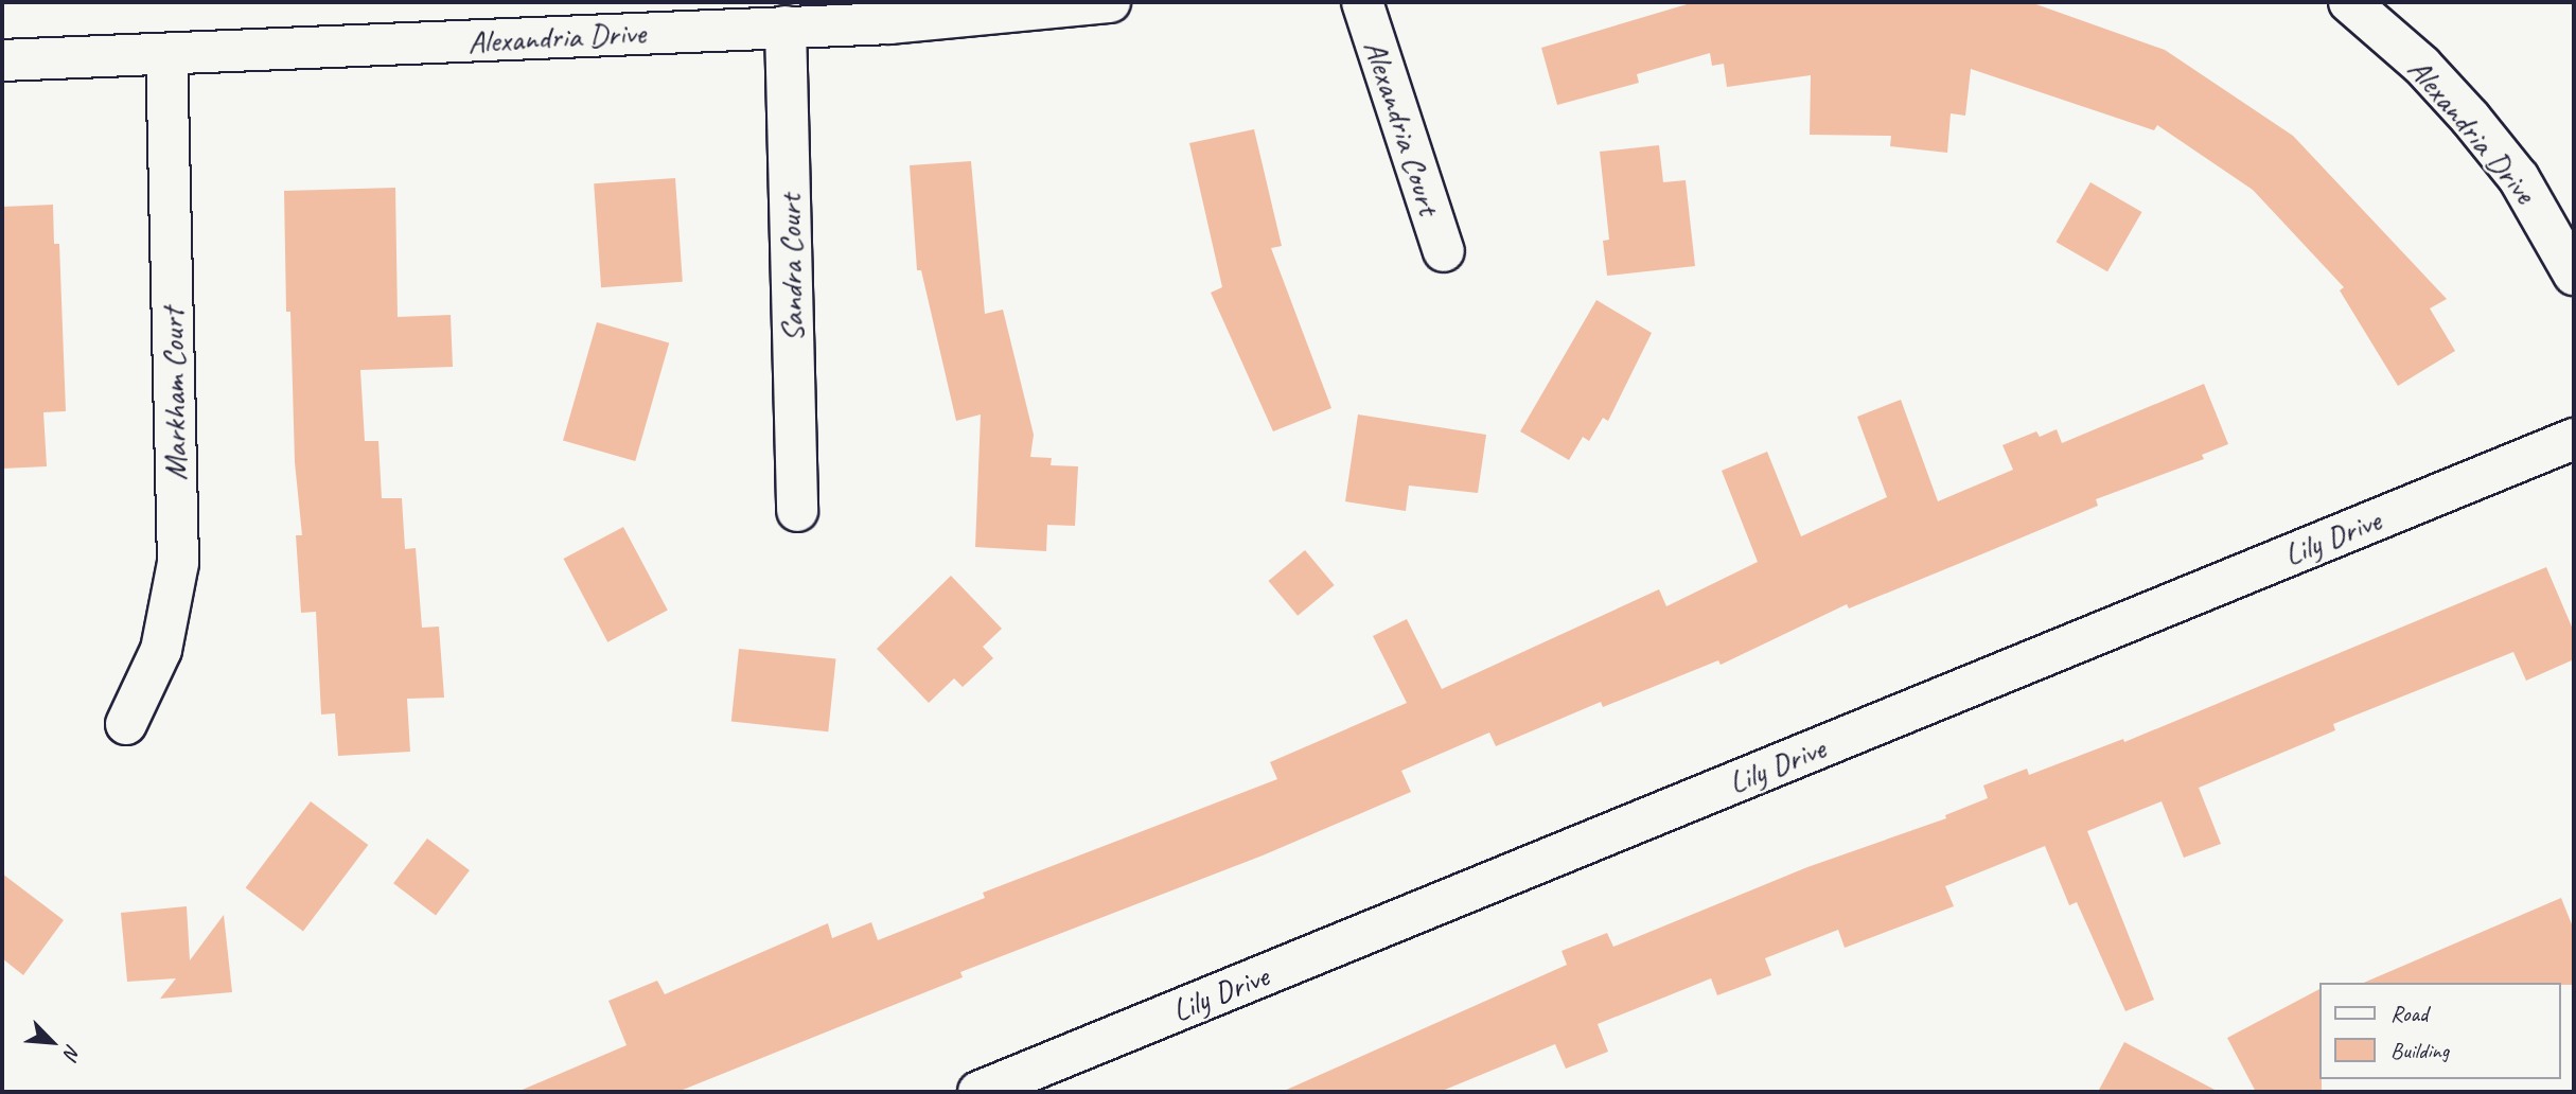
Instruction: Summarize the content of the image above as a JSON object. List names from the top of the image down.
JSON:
{
  "streets": {
    "street": [
      "Alexandria Drive",
      "Alexandria Court",
      "Sandra Court",
      "Markham Court",
      "Lily Drive"
    ]
  },
  "crossings": [
    ["Alexandria Drive", "Sandra Court"],
    ["Alexandria Drive", "Markham Court"]
  ],
  "legend": ["Road", "Building"],
  "north": "bottom right"
}
